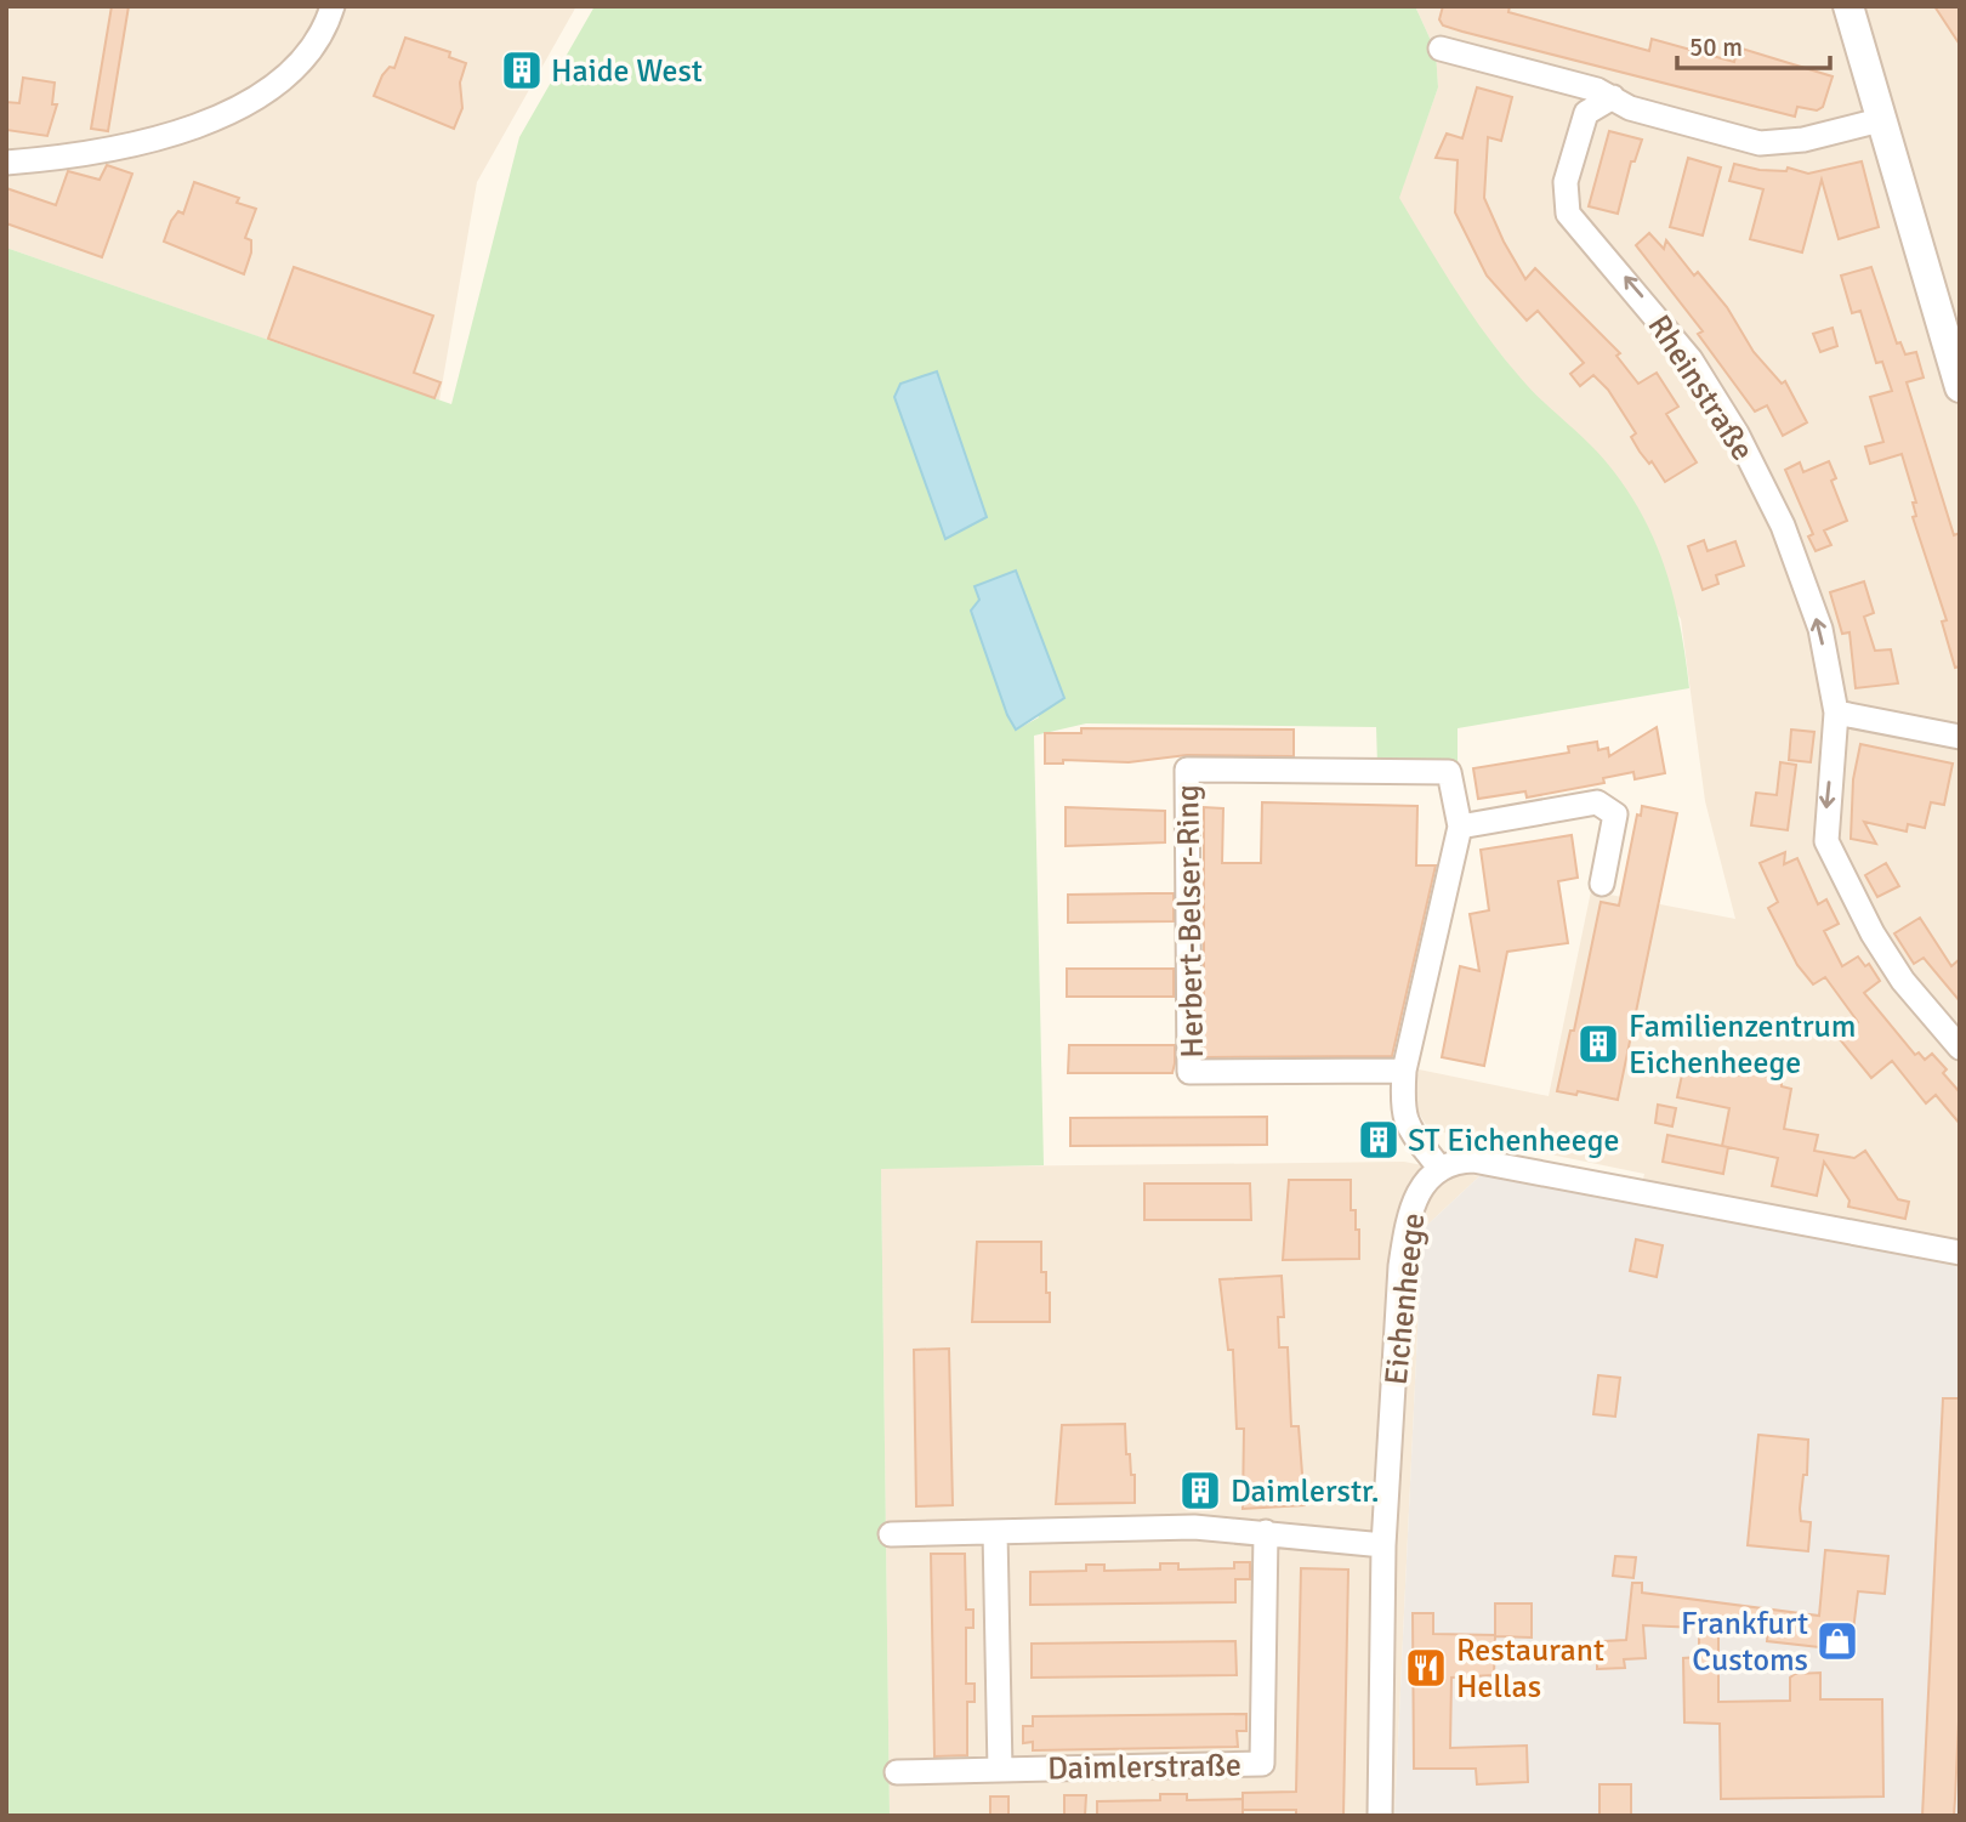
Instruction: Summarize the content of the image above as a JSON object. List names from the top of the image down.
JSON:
{
  "streets": {
    "street": [
      "Rheinstraße",
      "Herbert-Belser-Ring",
      "Eichenheege",
      "Daimlerstraße"
    ]
  },
  "crossings": [
    ["Herbert-Belser-Ring", "Eichenheege"]
  ],
  "places": {
    "building": [
      "Haide West",
      "Familienzentrum Eichenheege",
      "ST Eichenheege",
      "Daimlerstr."
    ],
    "shop": ["Frankfurt Customs"],
    "restaurant": ["Restaurant Hellas"]
  },
  "scale_bar": "50 m"
}
